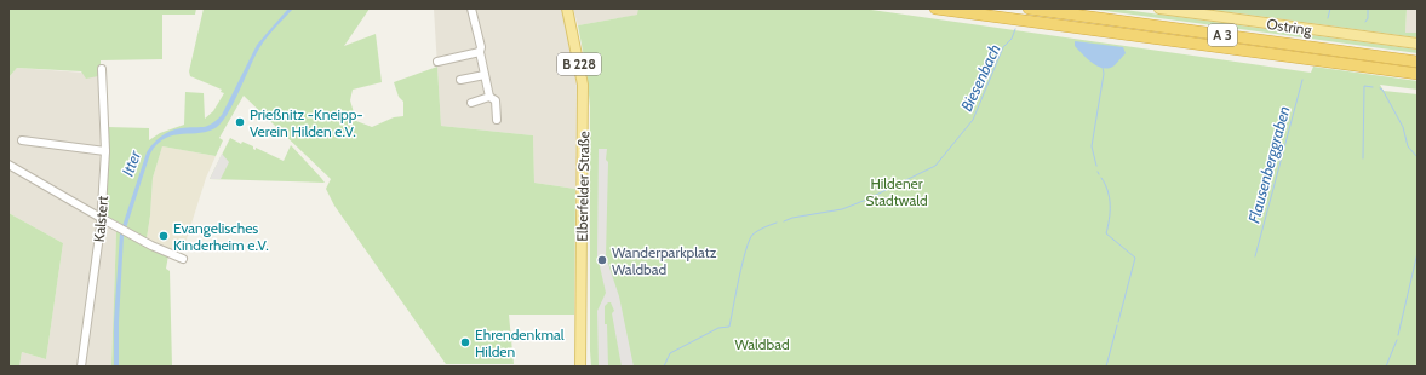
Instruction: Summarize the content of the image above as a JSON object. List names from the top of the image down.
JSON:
{
  "streets": {
    "highway": ["A 3"],
    "main road": ["Ostring", "B 228", "Elberfelder Straße"],
    "street": ["Kalstert"]
  },
  "water": ["Biesenbach", "Itter", "Flausenberggraben"],
  "parks": ["Hildener Stadtwald", "Waldbad"],
  "places": [
    "Prießnitz -Kneipp- Verein Hilden e.V.",
    "Evangelisches Kinderheim e.V.",
    "Wanderparkplatz Waldbad",
    "Ehrendenkmal Hilden"
  ]
}
